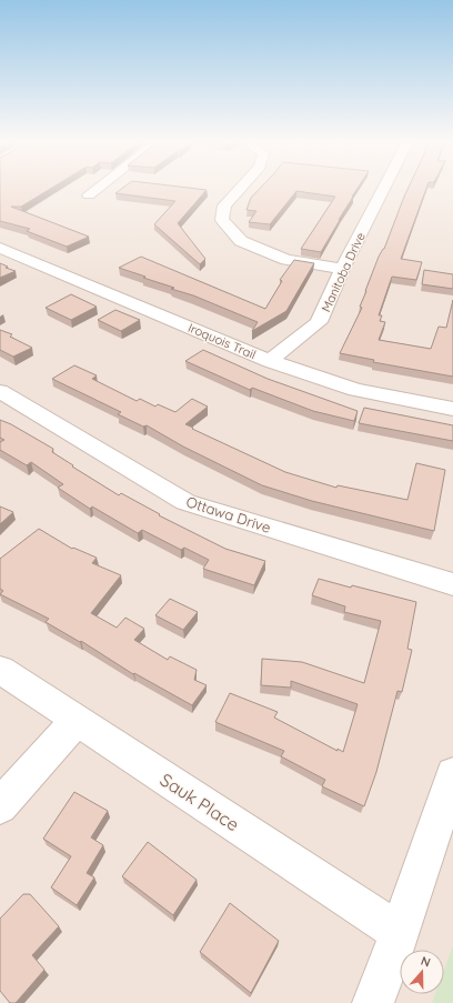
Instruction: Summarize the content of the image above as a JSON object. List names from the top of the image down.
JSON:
{
  "streets": {
    "street": [
      "Manitoba Drive",
      "Iroquois Trail",
      "Ottawa Drive",
      "Sauk Place"
    ]
  },
  "crossings": [
    ["Manitoba Drive", "Iroquois Trail"]
  ],
  "north": "top"
}
